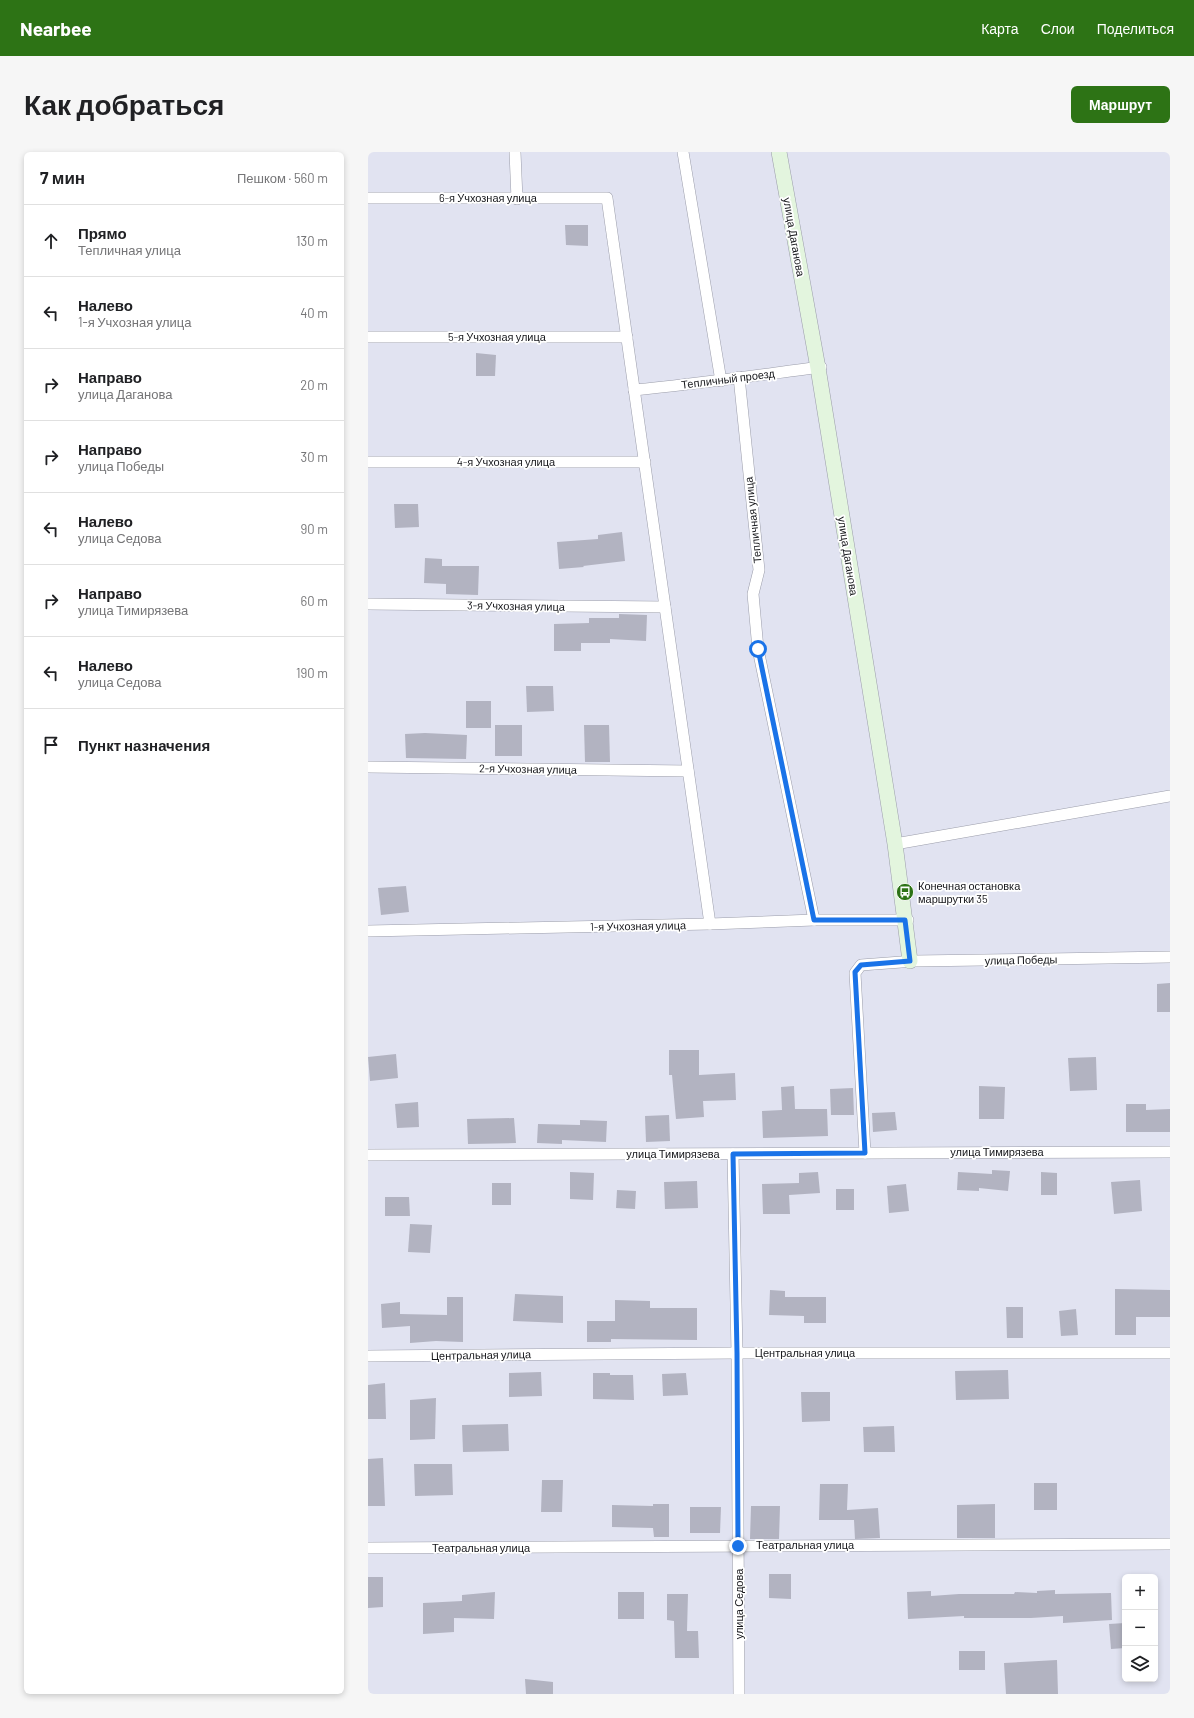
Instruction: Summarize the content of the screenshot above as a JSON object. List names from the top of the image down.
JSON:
{
  "streets": {
    "main road": ["улица Даганова"],
    "street": [
      "6-я Учхозная улица",
      "5-я Учхозная улица",
      "Тепличный проезд",
      "4-я Учхозная улица",
      "Тепличная улица",
      "3-я Учхозная улица",
      "2-я Учхозная улица",
      "1-я Учхозная улица",
      "улица Победы",
      "улица Тимирязева",
      "Центральная улица",
      "Театральная улица",
      "улица Седова"
    ]
  },
  "crossings": [
    ["6-я Учхозная улица", "5-я Учхозная улица"],
    ["улица Даганова", "Тепличный проезд"],
    ["улица Даганова", "1-я Учхозная улица"],
    ["улица Даганова", "улица Победы"],
    ["Тепличный проезд", "Тепличная улица"],
    ["Тепличная улица", "1-я Учхозная улица"],
    ["улица Победы", "улица Тимирязева"],
    ["улица Тимирязева", "улица Седова"],
    ["Центральная улица", "улица Седова"],
    ["Театральная улица", "улица Седова"]
  ],
  "places": {
    "bus stop": ["Конечная остановка маршрутки 35"]
  },
  "page": {
    "header": "Nearbee",
    "nav": ["Карта", "Слои", "Поделиться"],
    "buttons": "Маршрут",
    "title": "Как добраться",
    "heading": ["7 мин", "Пешком · 560 m"],
    "list": [
      ["Прямо", "Тепличная улица", "130 m"],
      ["Налево", "1-я Учхозная улица", "40 m"],
      ["Направо", "улица Даганова", "20 m"],
      ["Направо", "улица Победы", "30 m"],
      ["Налево", "улица Седова", "90 m"],
      ["Направо", "улица Тимирязева", "60 m"],
      ["Налево", "улица Седова", "190 m"],
      "Пункт назначения"
    ],
    "map_buttons": ["+", "−"]
  }
}
